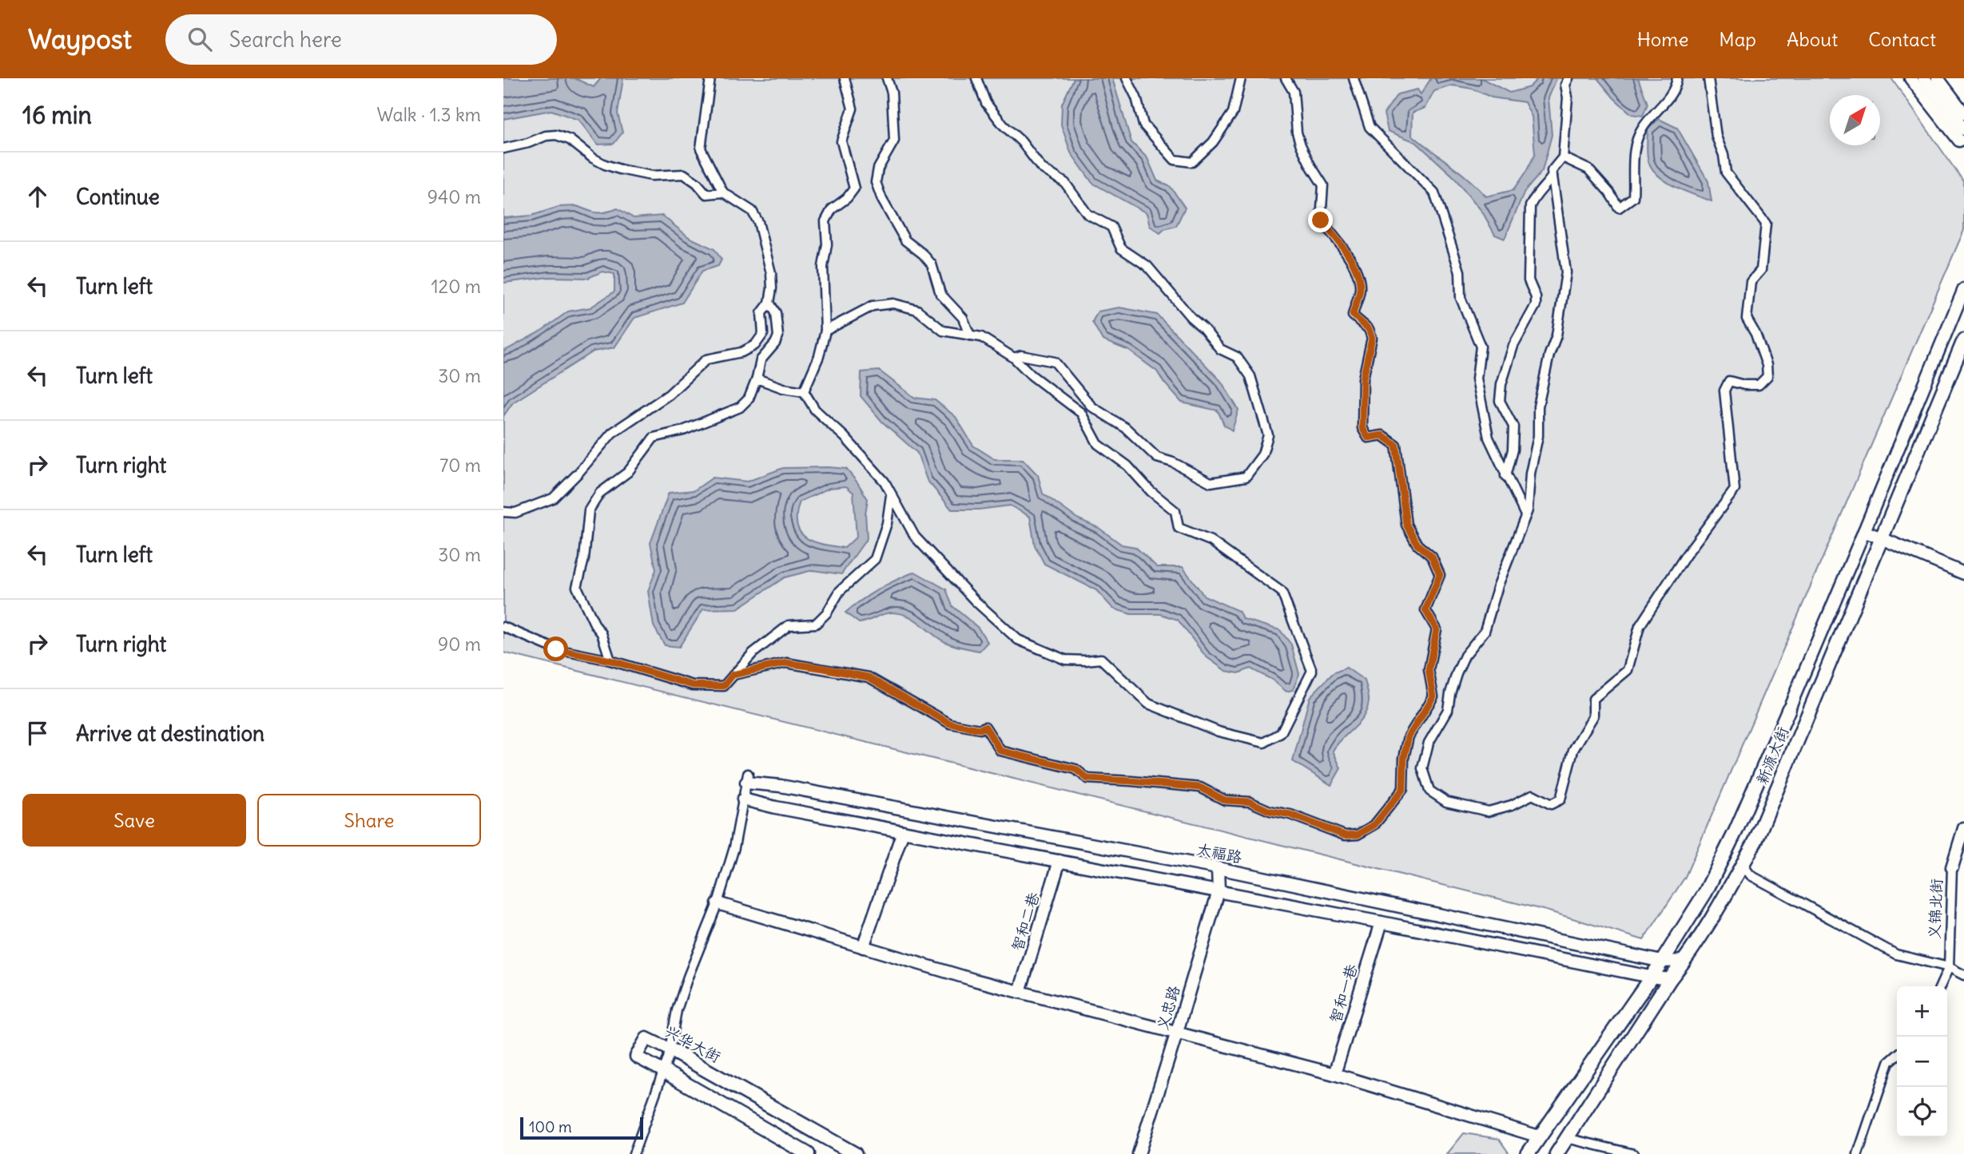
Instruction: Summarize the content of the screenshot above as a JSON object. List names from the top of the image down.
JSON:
{
  "streets": {
    "main road": [
      "新源大街",
      "太福路",
      "义锦北街",
      "智和二巷",
      "智和一巷",
      "义忠路",
      "兴华大街"
    ]
  },
  "crossings": [
    ["新源大街", "太福路"],
    ["太福路", "义忠路"]
  ],
  "scale_bar": "100 m",
  "north": "top right",
  "page": {
    "header": "Waypost",
    "search": "Search here",
    "nav": [
      "Home",
      "Map",
      "About",
      "Contact"
    ],
    "heading": ["16 min", "Walk · 1.3 km"],
    "list": [
      ["Continue", "940 m"],
      ["Turn left", "120 m"],
      ["Turn left", "30 m"],
      ["Turn right", "70 m"],
      ["Turn left", "30 m"],
      ["Turn right", "90 m"],
      "Arrive at destination"
    ],
    "buttons": ["Save", "Share"],
    "map_buttons": ["+", "−"],
    "scale": "100 m"
  }
}
